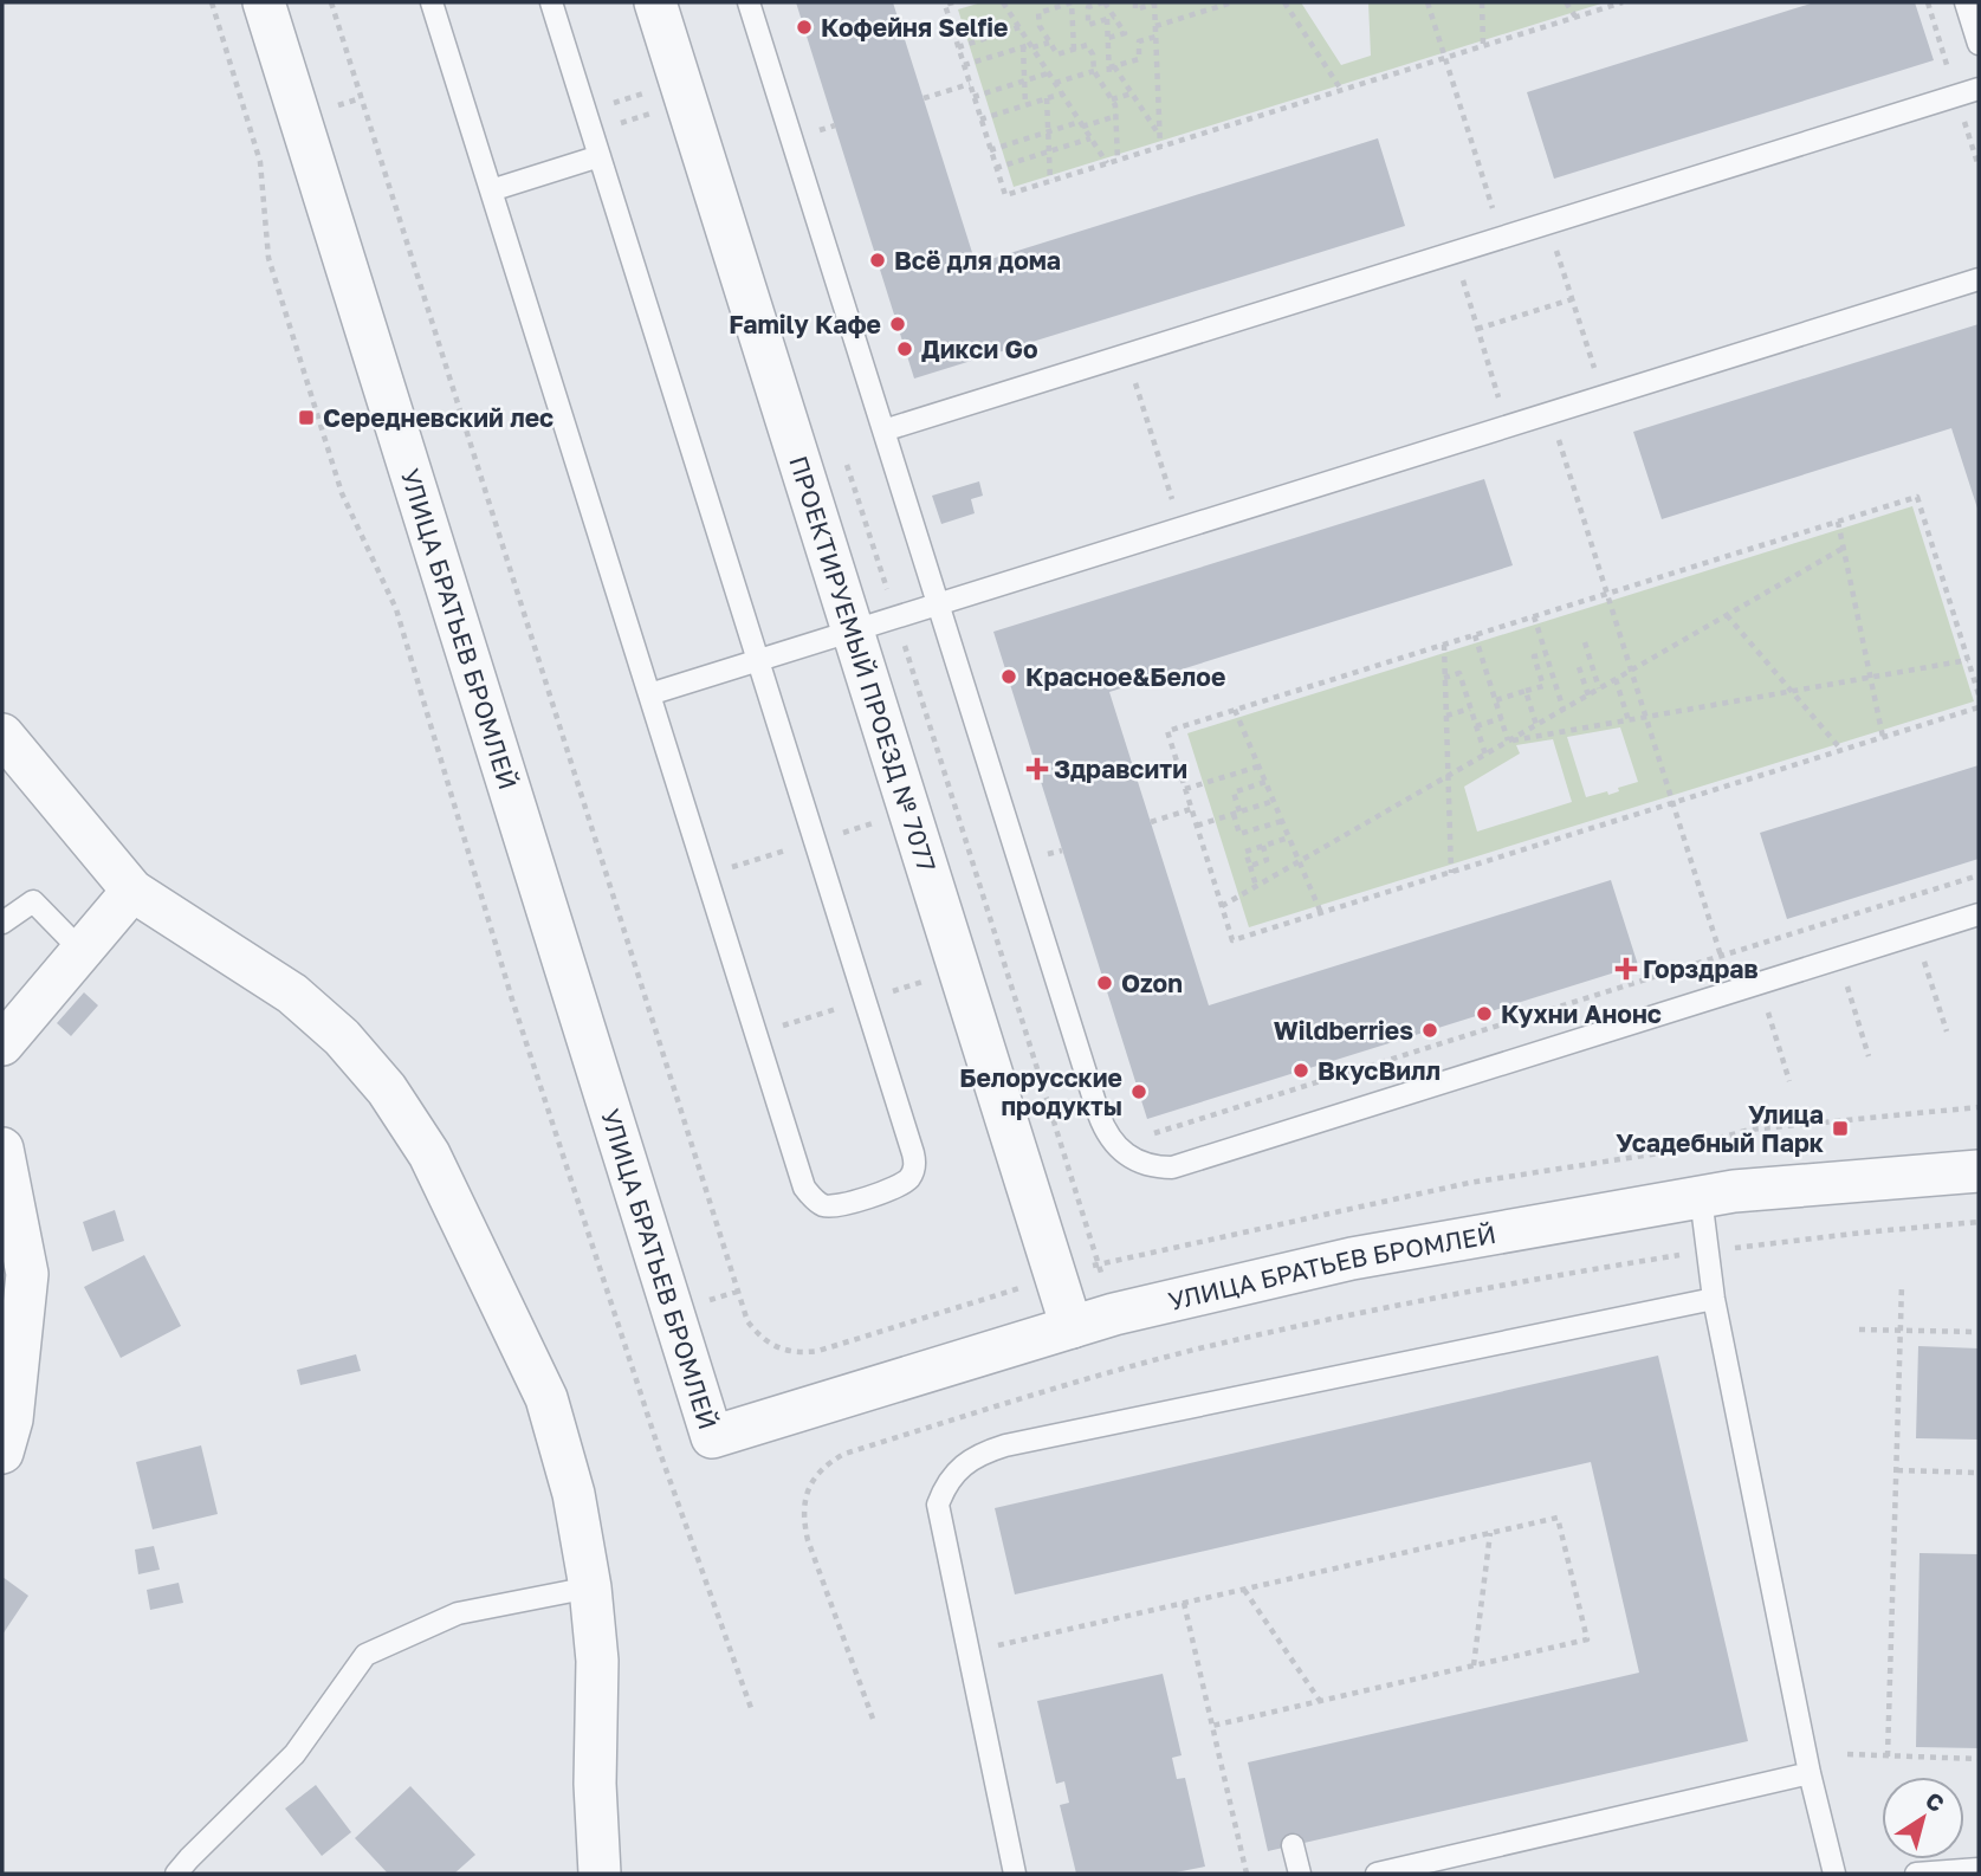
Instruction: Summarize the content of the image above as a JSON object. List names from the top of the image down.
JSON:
{
  "streets": {
    "street": ["УЛИЦА БРАТЬЕВ БРОМЛЕЙ", "ПРОЕКТИРУЕМЫЙ ПРОЕЗД № 7077"]
  },
  "crossings": [
    ["УЛИЦА БРАТЬЕВ БРОМЛЕЙ", "ПРОЕКТИРУЕМЫЙ ПРОЕЗД № 7077"]
  ],
  "places": {
    "other": [
      "Кофейня Selfie",
      "Всё для дома",
      "Family Кафе",
      "Дикси Go",
      "Красное&Белое",
      "Ozon",
      "Кухни Анонс",
      "Wildberries",
      "ВкусВилл",
      "Белорусские продукты"
    ],
    "transit": ["Середневский лес", "Улица Усадебный Парк"],
    "health": ["Здравсити", "Горздрав"]
  },
  "north": "top right"
}
